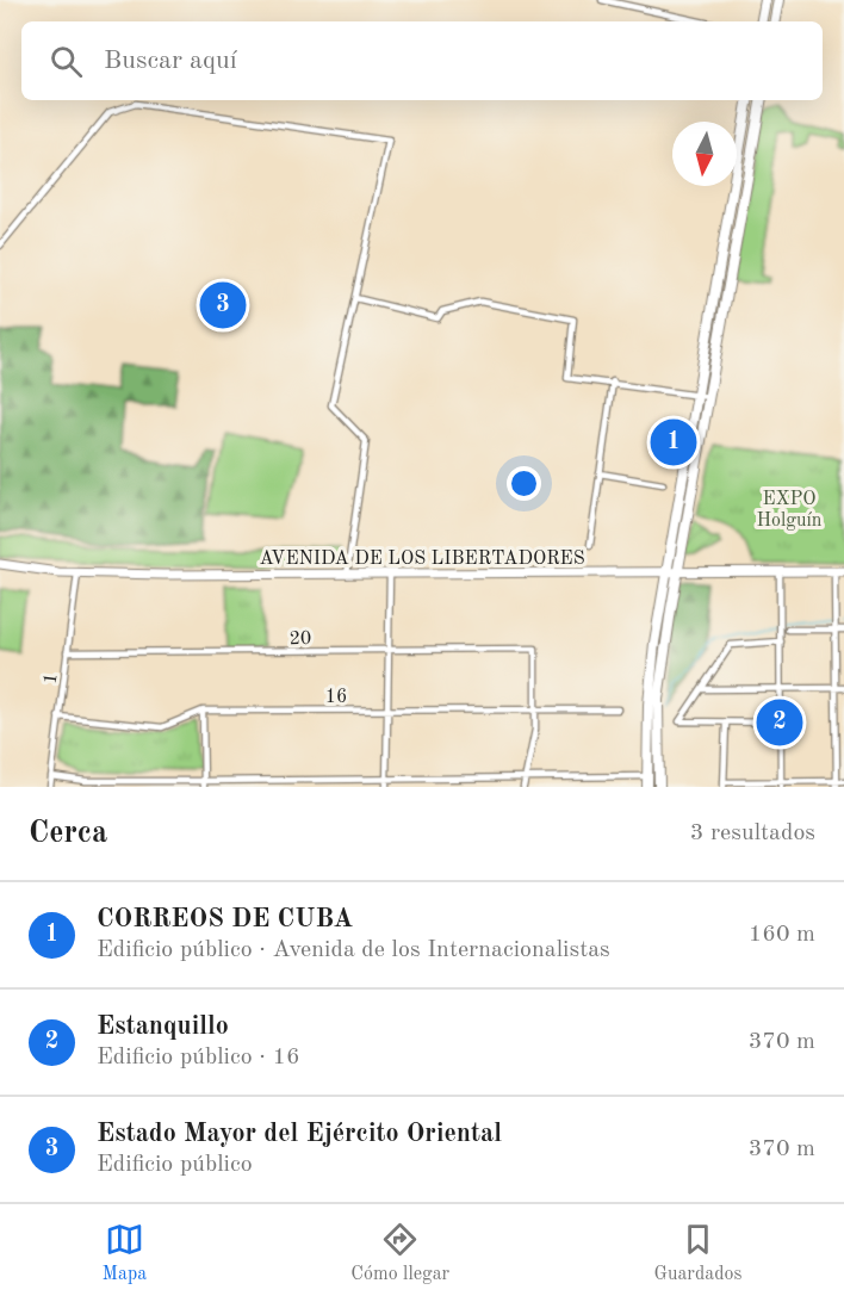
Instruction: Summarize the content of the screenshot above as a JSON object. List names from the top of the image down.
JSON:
{
  "streets": {
    "main road": ["AVENIDA DE LOS LIBERTADORES"],
    "street": ["20", "1", "16"]
  },
  "crossings": [
    ["AVENIDA DE LOS LIBERTADORES", "1"],
    ["20", "1"],
    ["20", "16"],
    ["1", "16"]
  ],
  "parks": ["EXPO Holguín"],
  "north": "bottom",
  "page": {
    "search": "Buscar aquí",
    "pins": ["3", "1", "2"],
    "heading": ["Cerca", "3 resultados"],
    "list": [
      {
        "mark": "1",
        "name": "CORREOS DE CUBA",
        "note": "Edificio público · Avenida de los Internacionalistas",
        "value": "160 m"
      },
      {
        "mark": "2",
        "name": "Estanquillo",
        "note": "Edificio público · 16",
        "value": "370 m"
      },
      {
        "mark": "3",
        "name": "Estado Mayor del Ejército Oriental",
        "note": "Edificio público",
        "value": "370 m"
      }
    ],
    "nav": ["Mapa", "Cómo llegar", "Guardados"]
  }
}
